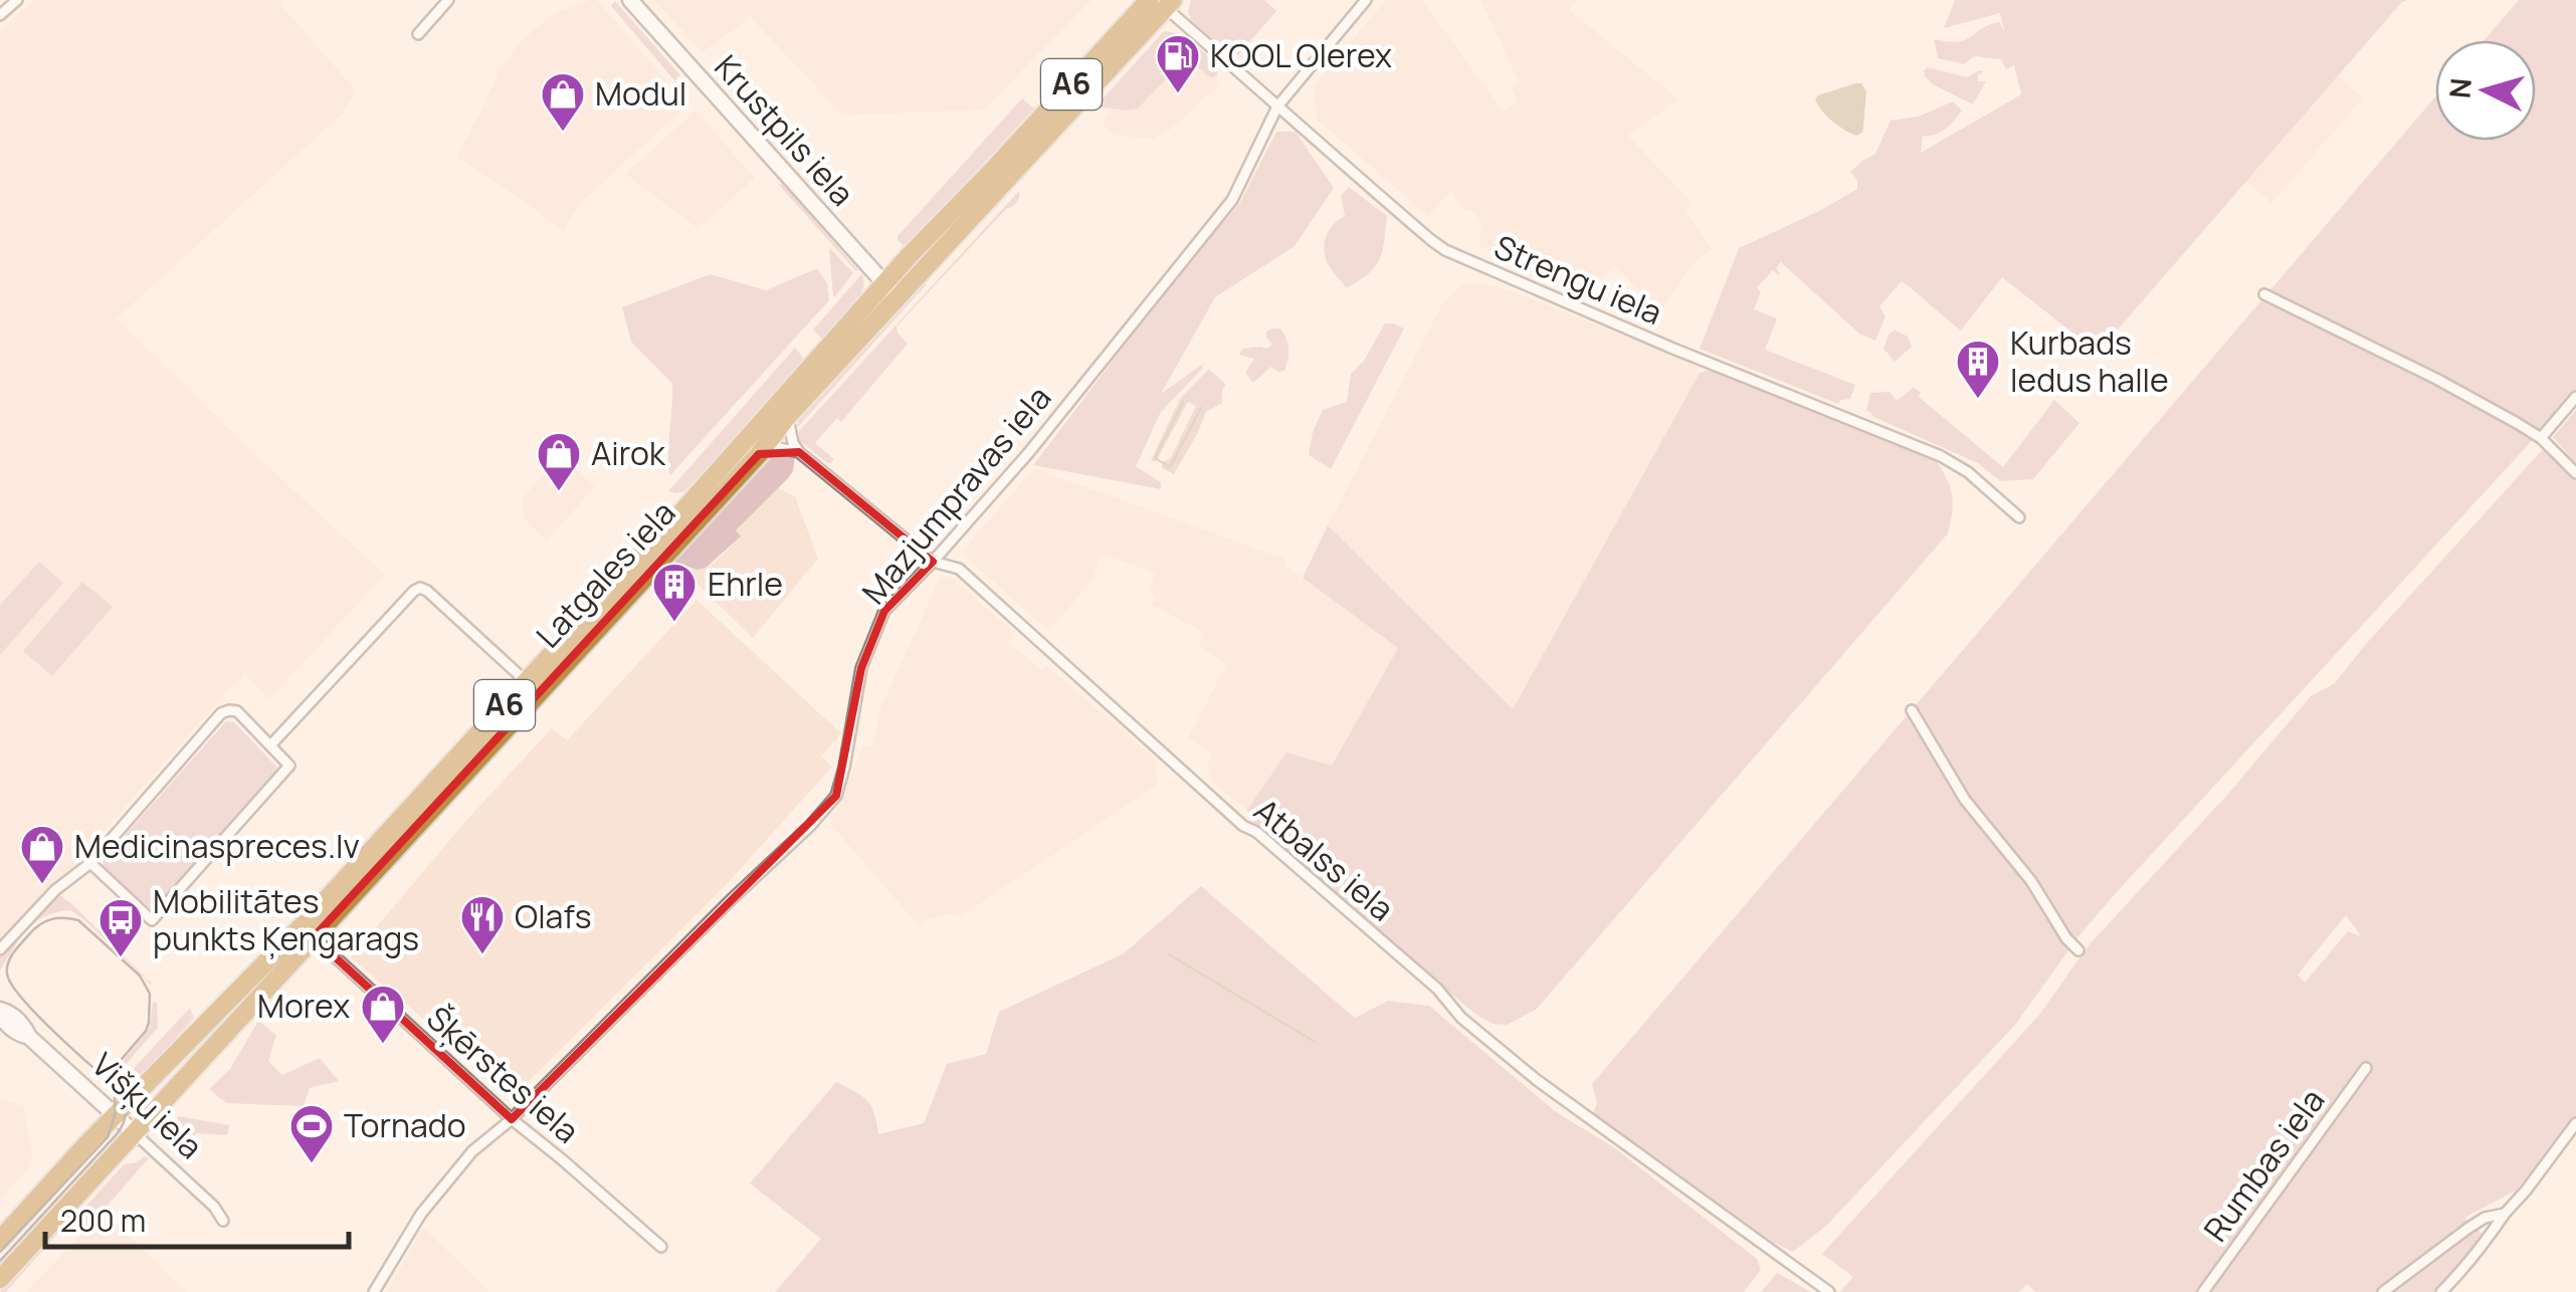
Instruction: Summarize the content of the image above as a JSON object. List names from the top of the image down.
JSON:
{
  "streets": {
    "highway": ["A6", "Latgales iela"],
    "street": [
      "Krustpils iela",
      "Strengu iela",
      "Mazjumpravas iela",
      "Atbalss iela",
      "Šķērstes iela",
      "Višķu iela",
      "Rumbas iela"
    ]
  },
  "crossings": [
    ["Krustpils iela", "Latgales iela"],
    ["Strengu iela", "Mazjumpravas iela"],
    ["Strengu iela", "Latgales iela"],
    ["Mazjumpravas iela", "Atbalss iela"],
    ["Mazjumpravas iela", "Šķērstes iela"],
    ["Latgales iela", "Šķērstes iela"],
    ["Latgales iela", "Višķu iela"]
  ],
  "places": {
    "fuel station": ["KOOL Olerex"],
    "shop": [
      "Modul",
      "Airok",
      "Medicinaspreces.lv",
      "Morex"
    ],
    "building": ["Kurbads ledus halle", "Ehrle"],
    "restaurant": ["Olafs"],
    "bus stop": ["Mobilitātes punkts Ķengarags"],
    "sports": ["Tornado"]
  },
  "scale_bar": "200 m",
  "north": "left"
}
